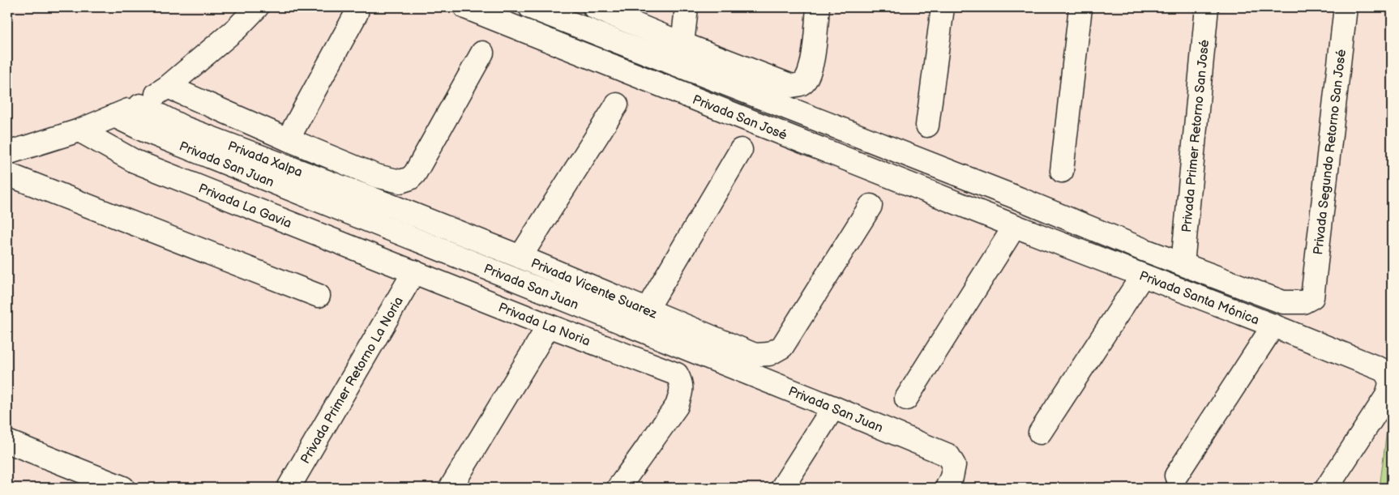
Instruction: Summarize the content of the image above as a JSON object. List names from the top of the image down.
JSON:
{
  "streets": {
    "street": [
      "Privada San José",
      "Privada Primer Retorno San José",
      "Privada Segundo Retorno San José",
      "Privada Xalpa",
      "Privada San Juan",
      "Privada La Gavia",
      "Privada Vicente Suarez",
      "Privada Santa Mónica",
      "Privada La Noria",
      "Privada Primer Retorno La Noria"
    ]
  },
  "crossings": [
    ["Privada San José", "Privada Santa Mónica"],
    ["Privada Primer Retorno San José", "Privada Segundo Retorno San José"],
    ["Privada Xalpa", "Privada Vicente Suarez"],
    ["Privada La Gavia", "Privada La Noria"],
    ["Privada La Gavia", "Privada Primer Retorno La Noria"],
    ["Privada La Noria", "Privada Primer Retorno La Noria"]
  ]
}
